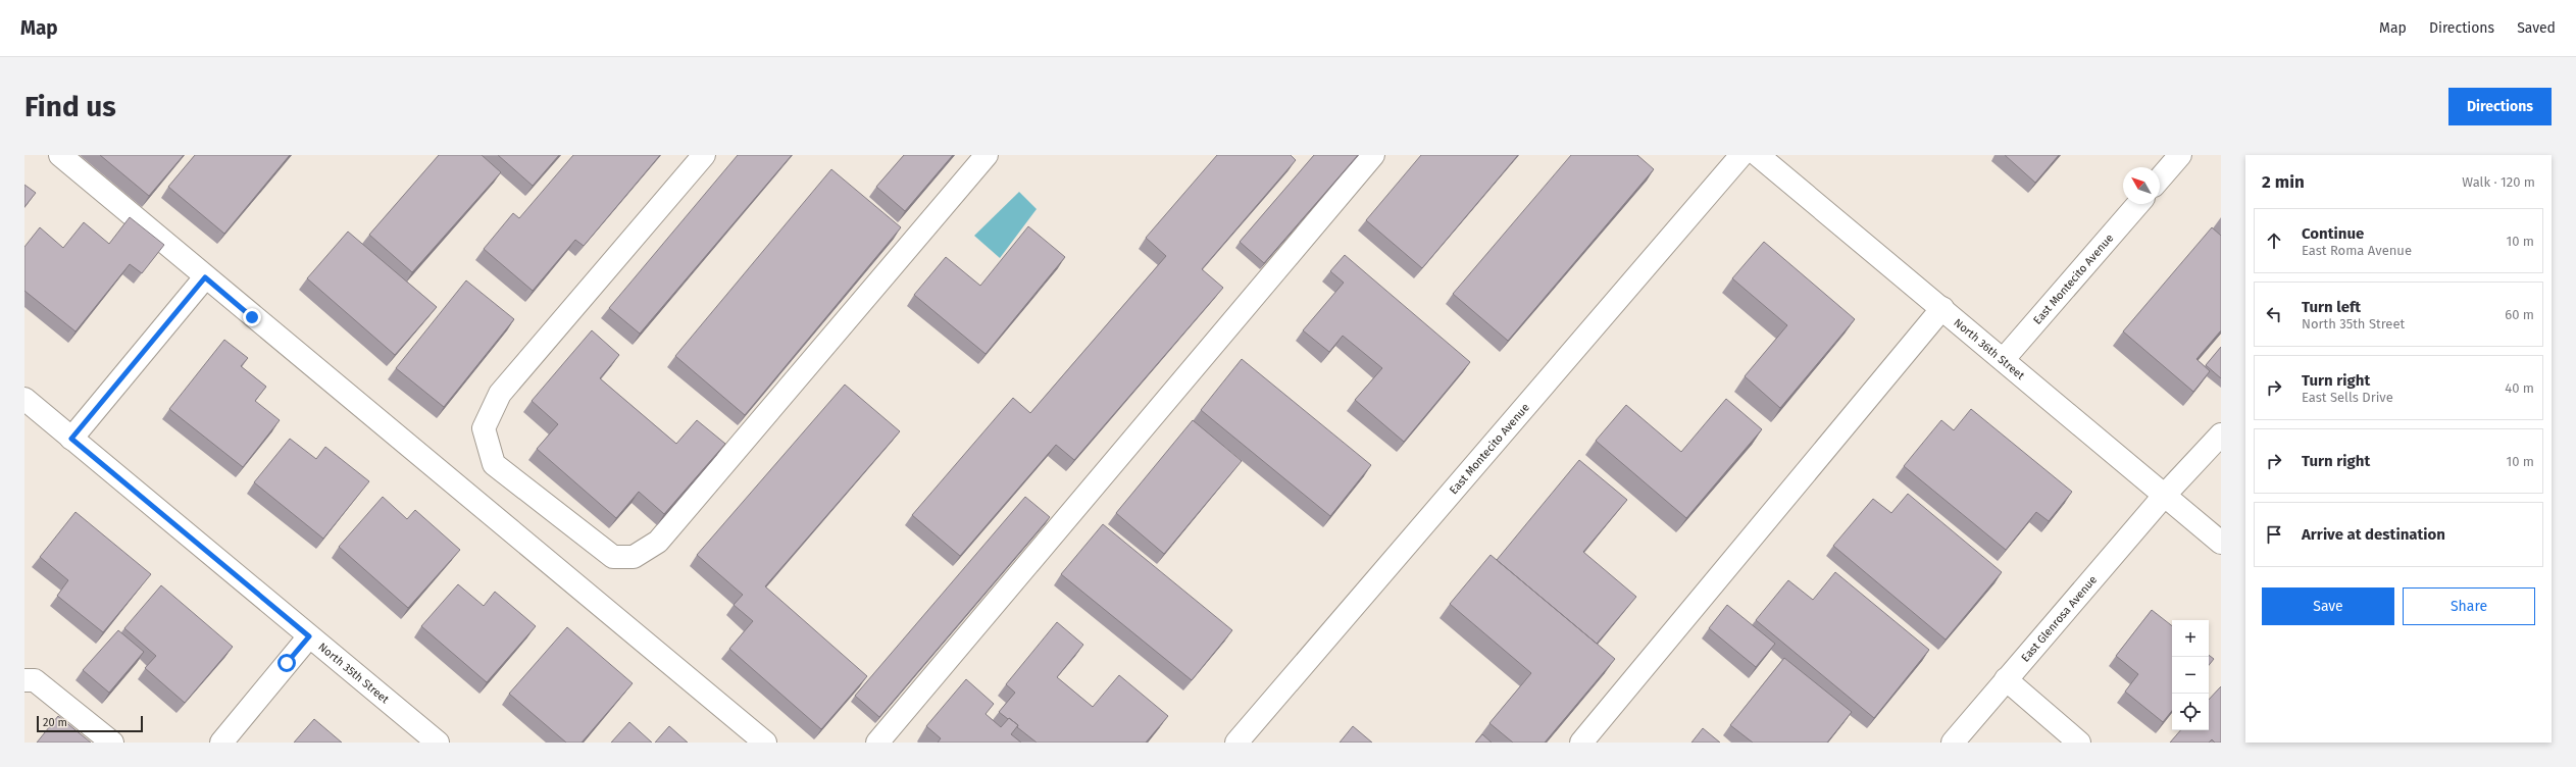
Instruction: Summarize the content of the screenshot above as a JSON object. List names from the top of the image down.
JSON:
{
  "streets": {
    "street": [
      "East Montecito Avenue",
      "North 36th Street",
      "East Glenrosa Avenue",
      "North 35th Street"
    ]
  },
  "crossings": [
    ["East Montecito Avenue", "North 36th Street"],
    ["North 36th Street", "East Glenrosa Avenue"]
  ],
  "scale_bar": "20 m",
  "north": "top left",
  "page": {
    "header": "Map",
    "nav": ["Map", "Directions", "Saved"],
    "buttons": [
      "Directions",
      ["Save", "Share"]
    ],
    "title": "Find us",
    "heading": ["2 min", "Walk · 120 m"],
    "list": [
      ["Continue", "East Roma Avenue", "10 m"],
      ["Turn left", "North 35th Street", "60 m"],
      ["Turn right", "East Sells Drive", "40 m"],
      ["Turn right", "10 m"],
      "Arrive at destination"
    ],
    "map_buttons": ["+", "−"],
    "scale": "20 m"
  }
}
